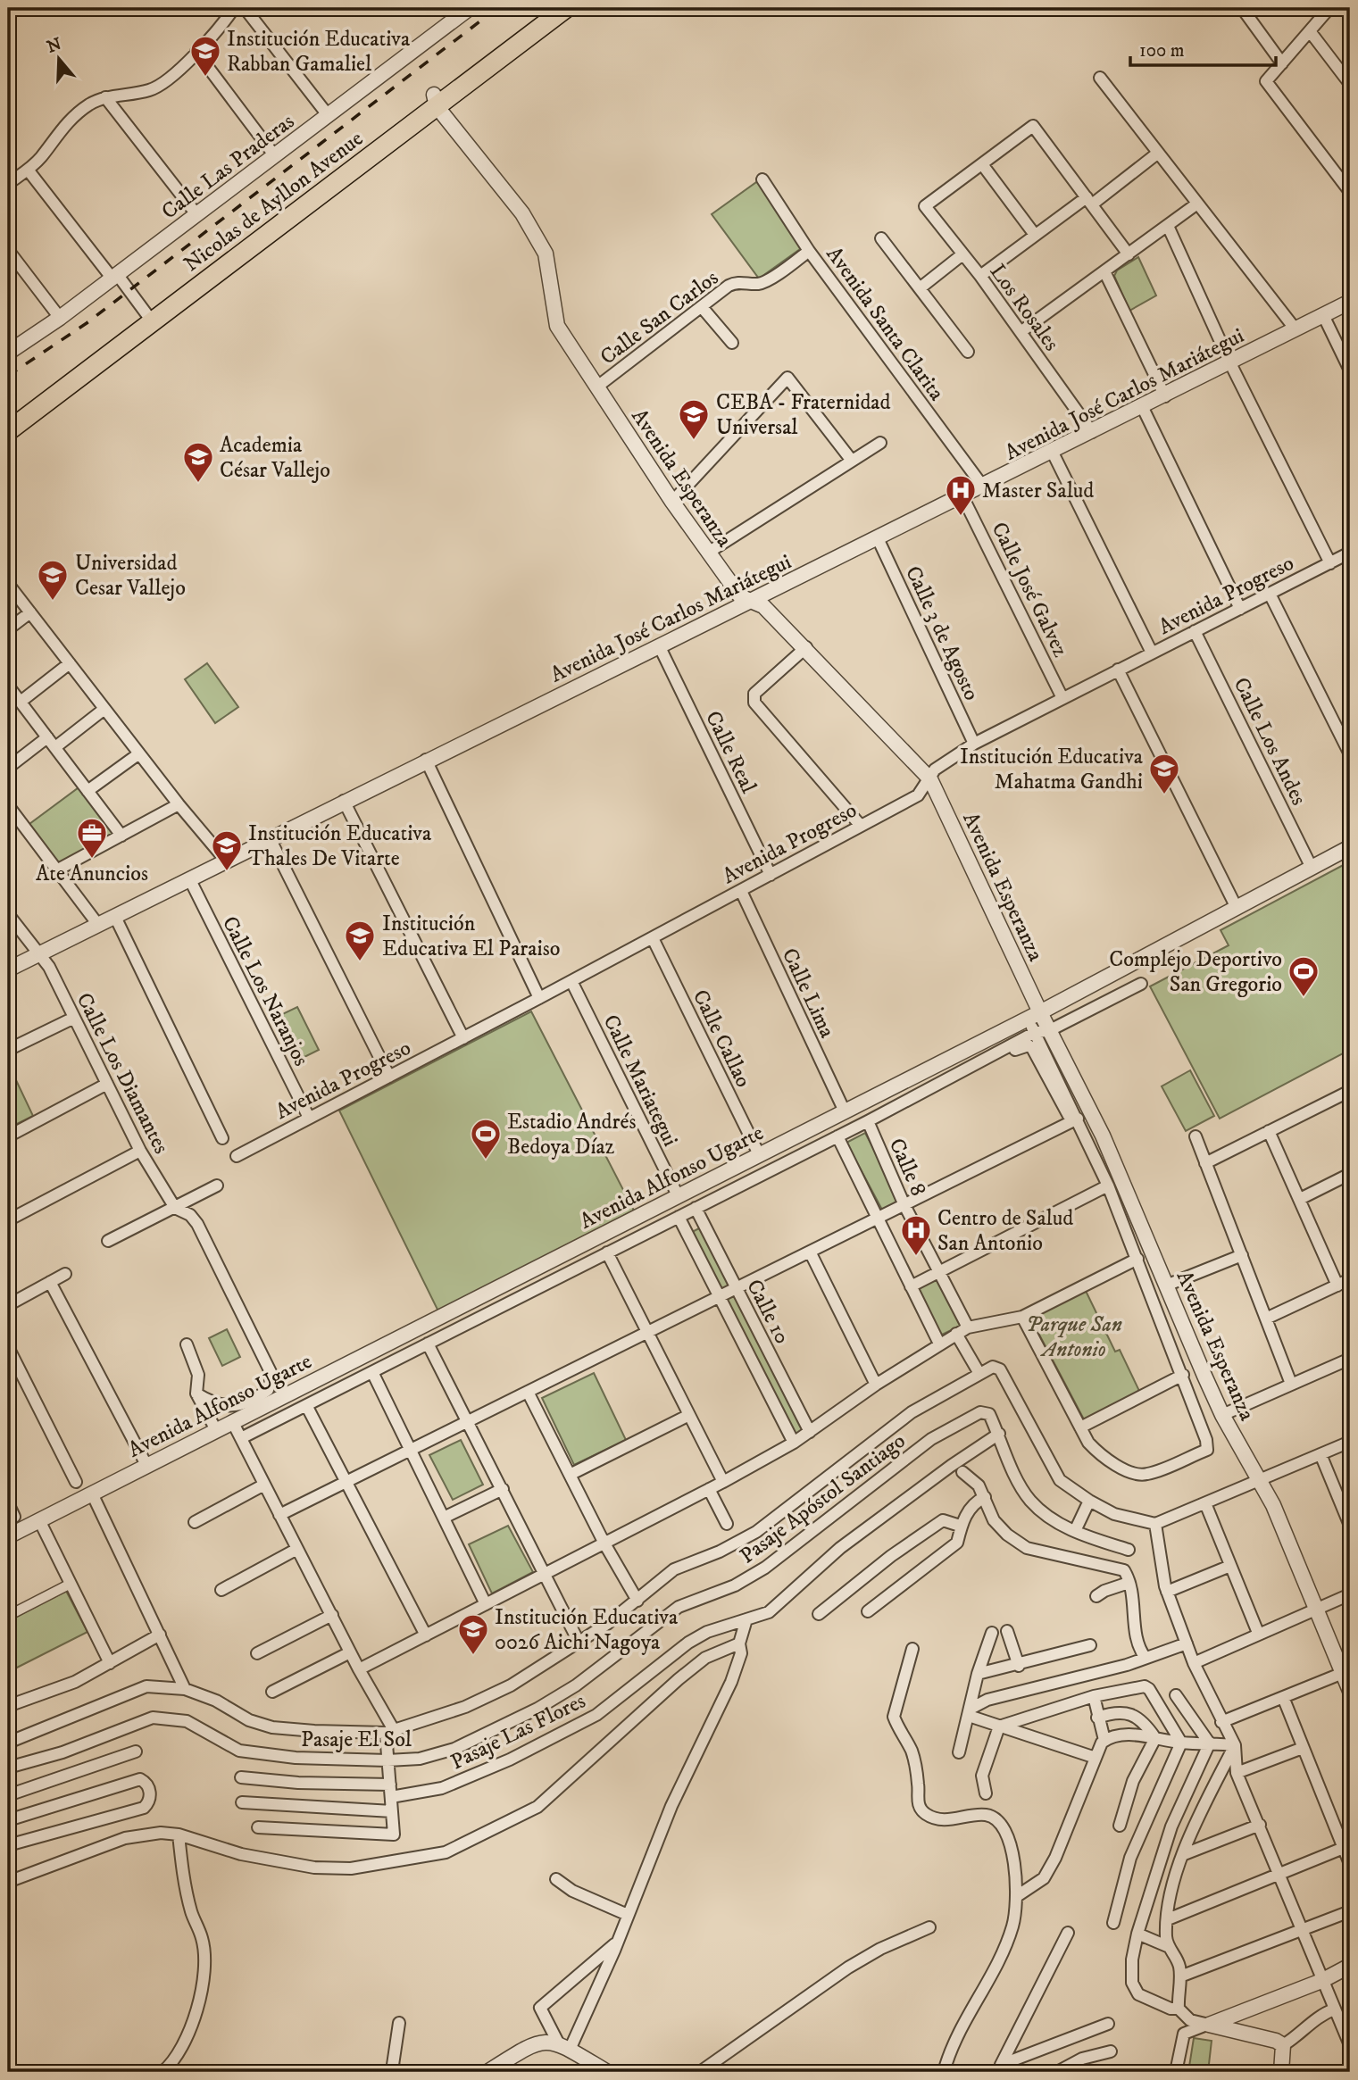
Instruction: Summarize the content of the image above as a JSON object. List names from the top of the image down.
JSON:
{
  "streets": {
    "main road": ["Nicolas de Ayllon Avenue"],
    "street": [
      "Calle Las Praderas",
      "Los Rosales",
      "Calle San Carlos",
      "Avenida Santa Clarita",
      "Avenida José Carlos Mariátegui",
      "Avenida Esperanza",
      "Calle José Galvez",
      "Avenida Progreso",
      "Calle 3 de Agosto",
      "Calle Los Andes",
      "Calle Real",
      "Calle Los Naranjos",
      "Calle Lima",
      "Calle Callao",
      "Calle Los Diamantes",
      "Calle Mariategui",
      "Calle 8",
      "Avenida Alfonso Ugarte",
      "Calle 10",
      "Pasaje Apóstol Santiago",
      "Pasaje Las Flores",
      "Pasaje El Sol"
    ]
  },
  "crossings": [
    ["Nicolas de Ayllon Avenue", "Avenida Esperanza"],
    ["Los Rosales", "Avenida José Carlos Mariátegui"],
    ["Calle San Carlos", "Avenida Santa Clarita"],
    ["Calle San Carlos", "Avenida Esperanza"],
    ["Avenida Santa Clarita", "Avenida José Carlos Mariátegui"],
    ["Avenida José Carlos Mariátegui", "Avenida Esperanza"],
    ["Avenida José Carlos Mariátegui", "Calle José Galvez"],
    ["Avenida José Carlos Mariátegui", "Calle 3 de Agosto"],
    ["Avenida José Carlos Mariátegui", "Calle Real"],
    ["Avenida José Carlos Mariátegui", "Calle Los Naranjos"],
    ["Avenida José Carlos Mariátegui", "Calle Los Diamantes"],
    ["Avenida Esperanza", "Avenida Progreso"],
    ["Avenida Esperanza", "Avenida Alfonso Ugarte"],
    ["Calle José Galvez", "Avenida Progreso"],
    ["Avenida Progreso", "Calle 3 de Agosto"],
    ["Avenida Progreso", "Calle Los Andes"],
    ["Avenida Progreso", "Calle Real"],
    ["Avenida Progreso", "Calle Los Naranjos"],
    ["Avenida Progreso", "Calle Lima"],
    ["Avenida Progreso", "Calle Callao"],
    ["Avenida Progreso", "Calle Mariategui"],
    ["Calle Los Andes", "Avenida Alfonso Ugarte"],
    ["Calle Lima", "Avenida Alfonso Ugarte"],
    ["Calle Callao", "Avenida Alfonso Ugarte"],
    ["Calle Mariategui", "Avenida Alfonso Ugarte"],
    ["Calle 8", "Avenida Alfonso Ugarte"],
    ["Avenida Alfonso Ugarte", "Calle 10"],
    ["Pasaje Apóstol Santiago", "Pasaje Las Flores"],
    ["Pasaje Apóstol Santiago", "Pasaje El Sol"]
  ],
  "parks": ["Parque San Antonio"],
  "places": {
    "school or university": [
      "Institución Educativa Rabban Gamaliel",
      "CEBA - Fraternidad Universal",
      "Academia César Vallejo",
      "Universidad Cesar Vallejo",
      "Institución Educativa Mahatma Gandhi",
      "Institución Educativa Thales De Vitarte",
      "Institución Educativa El Paraiso",
      "Institución Educativa 0026 Aichi Nagoya"
    ],
    "hospital": ["Master Salud", "Centro de Salud San Antonio"],
    "office": ["Ate Anuncios"],
    "sports": ["Complejo Deportivo San Gregorio", "Estadio Andrés Bedoya Díaz"]
  },
  "scale_bar": "100 m",
  "north": "top"
}
